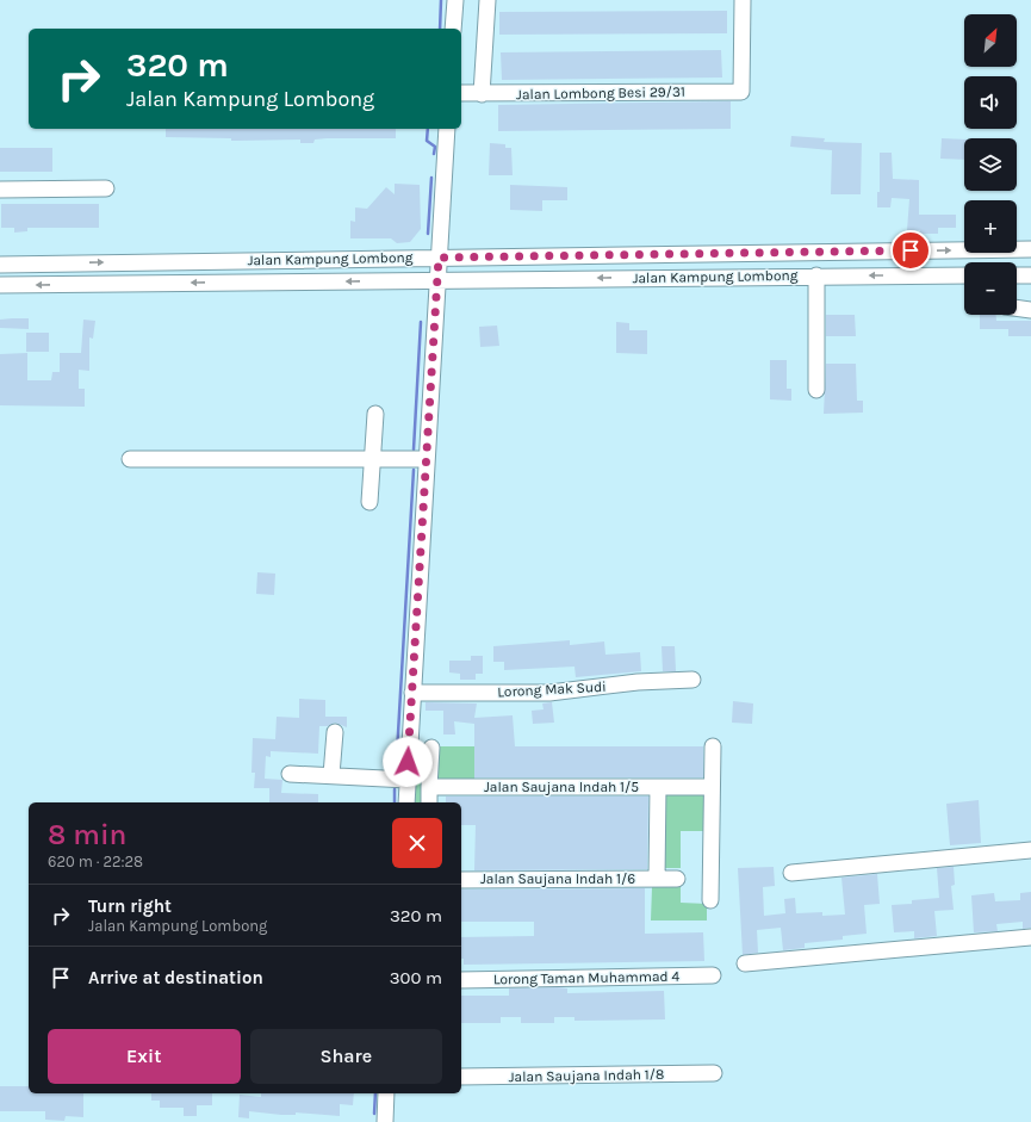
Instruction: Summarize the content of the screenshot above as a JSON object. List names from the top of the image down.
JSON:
{
  "streets": {
    "street": [
      "Jalan Lombong Besi 29/31",
      "Jalan Kampung Lombong",
      "Lorong Mak Sudi",
      "Jalan Saujana Indah 1/5",
      "Jalan Saujana Indah 1/6",
      "Lorong Taman Muhammad 4",
      "Jalan Saujana Indah 1/8"
    ]
  },
  "north": "top right",
  "page": {
    "map_buttons": ["+", "−"],
    "turn": ["320 m", "Jalan Kampung Lombong"],
    "heading": ["8 min", "620 m · 22:28"],
    "list": [
      {
        "name": "Turn right",
        "note": "Jalan Kampung Lombong",
        "value": "320 m"
      },
      {
        "name": "Arrive at destination",
        "value": "300 m"
      }
    ],
    "buttons": ["Exit", "Share"]
  }
}
